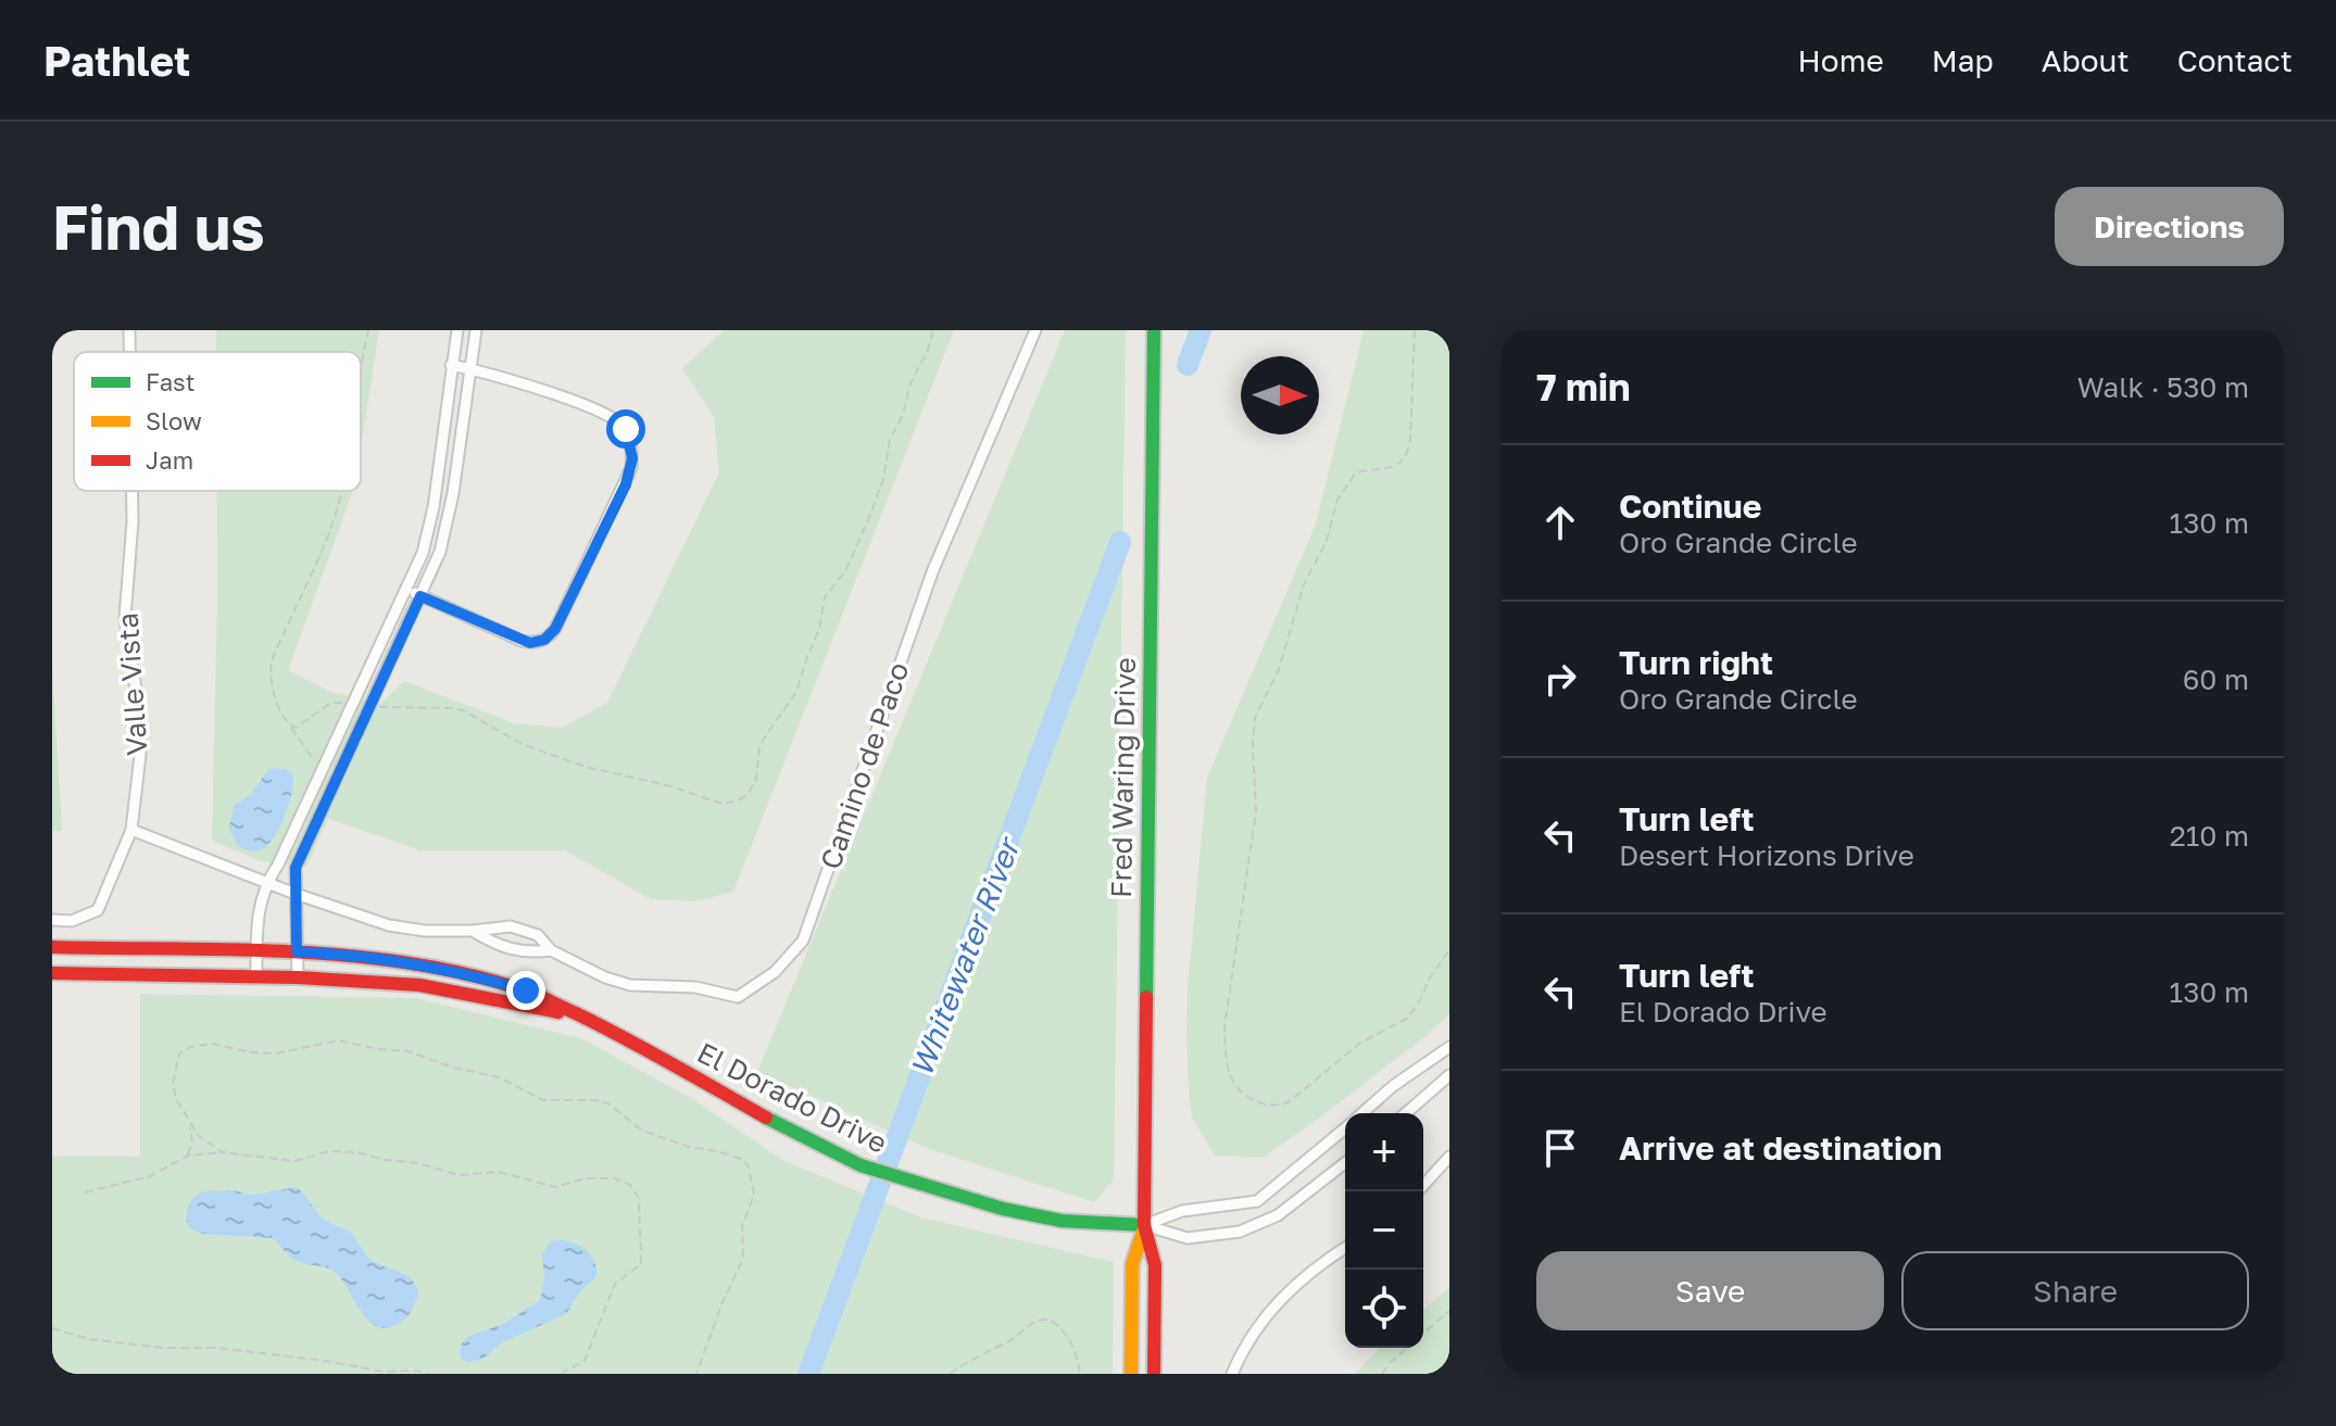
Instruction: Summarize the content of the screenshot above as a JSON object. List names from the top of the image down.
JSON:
{
  "streets": {
    "main road": ["Fred Waring Drive", "El Dorado Drive"],
    "street": ["Valle Vista", "Camino de Paco"]
  },
  "crossings": [
    ["Valle Vista", "Camino de Paco"],
    ["Fred Waring Drive", "El Dorado Drive"]
  ],
  "water": ["Whitewater River"],
  "legend": ["Fast", "Slow", "Jam"],
  "north": "right",
  "page": {
    "header": "Pathlet",
    "nav": [
      "Home",
      "Map",
      "About",
      "Contact"
    ],
    "buttons": [
      "Directions",
      ["Save", "Share"]
    ],
    "title": "Find us",
    "heading": ["7 min", "Walk · 530 m"],
    "list": [
      ["Continue", "Oro Grande Circle", "130 m"],
      ["Turn right", "Oro Grande Circle", "60 m"],
      ["Turn left", "Desert Horizons Drive", "210 m"],
      ["Turn left", "El Dorado Drive", "130 m"],
      "Arrive at destination"
    ],
    "map_buttons": ["+", "−"]
  }
}
